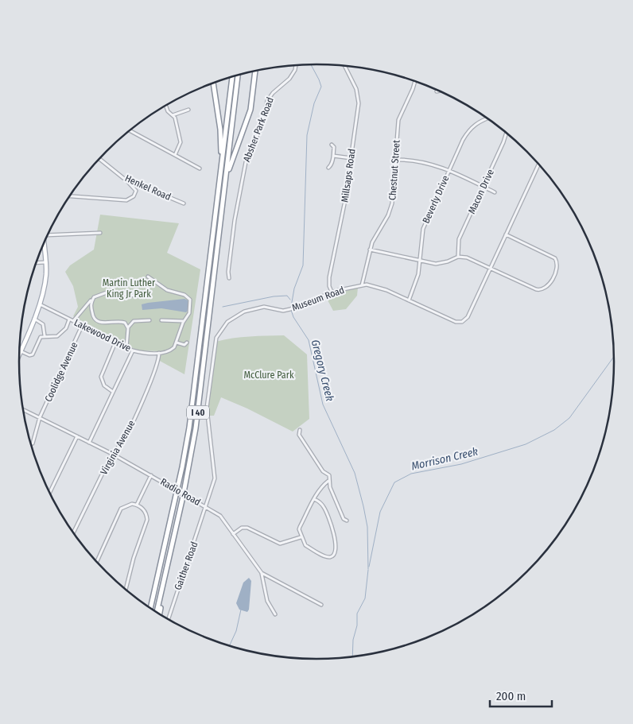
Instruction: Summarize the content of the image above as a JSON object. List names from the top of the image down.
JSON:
{
  "streets": {
    "highway": ["I 40"],
    "street": [
      "Absher Park Road",
      "Chestnut Street",
      "Millsaps Road",
      "Henkel Road",
      "Macon Drive",
      "Beverly Drive",
      "Museum Road",
      "Lakewood Drive",
      "Coolidge Avenue",
      "Virginia Avenue",
      "Radio Road",
      "Gaither Road"
    ]
  },
  "crossings": [
    ["Chestnut Street", "Museum Road"],
    ["Millsaps Road", "Museum Road"],
    ["Beverly Drive", "Museum Road"],
    ["Museum Road", "Radio Road"],
    ["Museum Road", "Gaither Road"],
    ["Lakewood Drive", "Coolidge Avenue"],
    ["Lakewood Drive", "Virginia Avenue"],
    ["Coolidge Avenue", "Radio Road"],
    ["Virginia Avenue", "Radio Road"],
    ["Radio Road", "Gaither Road"]
  ],
  "water": ["Gregory Creek", "Morrison Creek"],
  "parks": ["Martin Luther King Jr Park", "McClure Park"],
  "scale_bar": "200 m"
}
